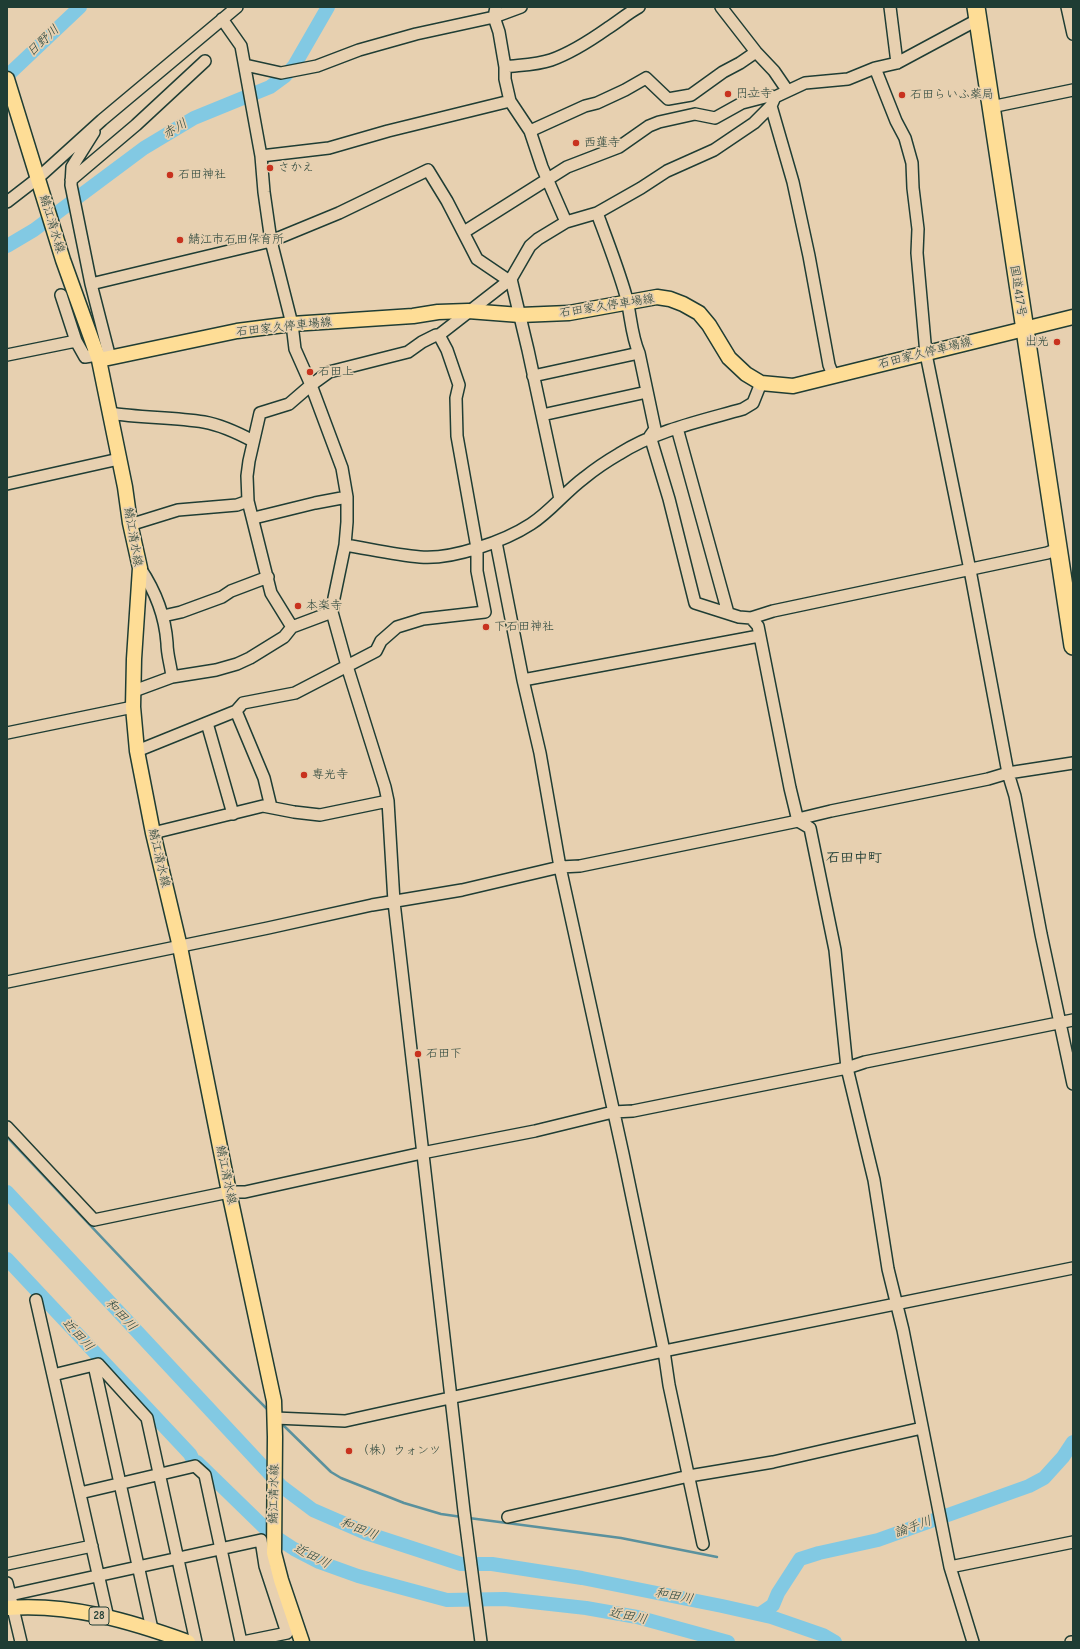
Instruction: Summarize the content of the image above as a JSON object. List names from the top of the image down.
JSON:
{
  "streets": {
    "highway": ["国道417号"],
    "main road": ["鯖江清水線", "石田家久停車場線", "28"]
  },
  "crossings": [
    ["鯖江清水線", "石田家久停車場線"],
    ["国道417号", "石田家久停車場線"]
  ],
  "districts": ["石田中町"],
  "water": [
    "日野川",
    "赤川",
    "和田川",
    "近田川",
    "論手川"
  ],
  "places": [
    "円立寺",
    "石田らいふ薬局",
    "西蓮寺",
    "さかえ",
    "石田神社",
    "鯖江市石田保育所",
    "出光",
    "石田上",
    "本楽寺",
    "下石田神社",
    "専光寺",
    "石田下",
    "（株）ウォンツ"
  ]
}
